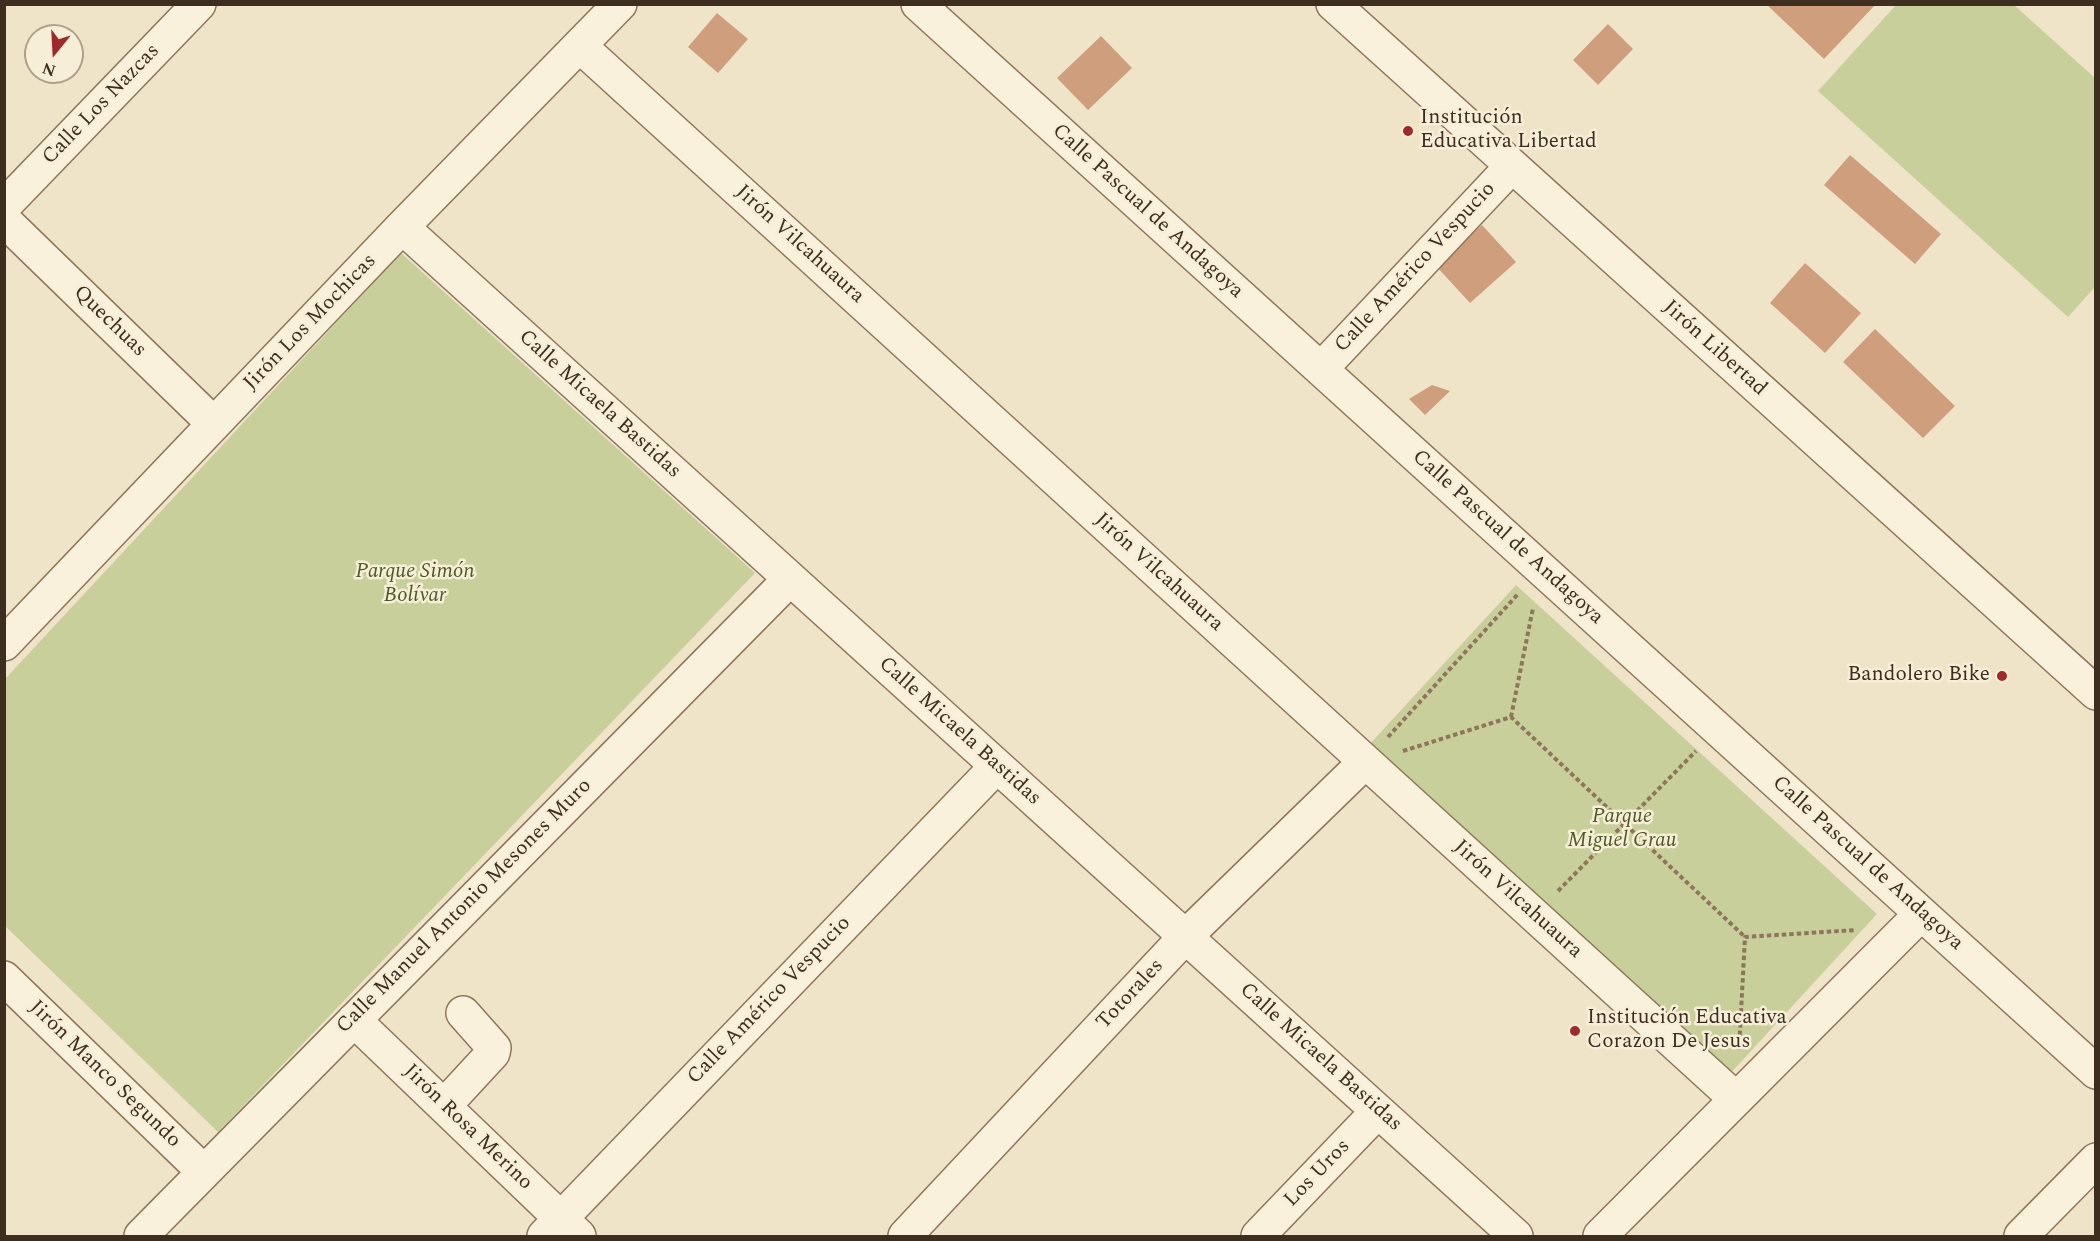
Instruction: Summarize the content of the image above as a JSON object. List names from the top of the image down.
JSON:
{
  "streets": {
    "street": [
      "Calle Los Nazcas",
      "Calle Pascual de Andagoya",
      "Jirón Vilcahuaura",
      "Calle Américo Vespucio",
      "Quechuas",
      "Jirón Los Mochicas",
      "Jirón Libertad",
      "Calle Micaela Bastidas",
      "Calle Manuel Antonio Mesones Muro",
      "Totorales",
      "Jirón Manco Segundo",
      "Jirón Rosa Merino",
      "Los Uros"
    ]
  },
  "crossings": [
    ["Calle Pascual de Andagoya", "Calle Américo Vespucio"],
    ["Jirón Vilcahuaura", "Jirón Los Mochicas"],
    ["Jirón Vilcahuaura", "Totorales"],
    ["Calle Américo Vespucio", "Jirón Libertad"],
    ["Calle Américo Vespucio", "Calle Micaela Bastidas"],
    ["Calle Américo Vespucio", "Jirón Rosa Merino"],
    ["Quechuas", "Jirón Los Mochicas"],
    ["Jirón Los Mochicas", "Calle Micaela Bastidas"],
    ["Calle Micaela Bastidas", "Calle Manuel Antonio Mesones Muro"],
    ["Calle Micaela Bastidas", "Totorales"],
    ["Calle Micaela Bastidas", "Los Uros"],
    ["Calle Manuel Antonio Mesones Muro", "Jirón Manco Segundo"],
    ["Calle Manuel Antonio Mesones Muro", "Jirón Rosa Merino"]
  ],
  "parks": ["Parque Simón Bolívar", "Parque Miguel Grau"],
  "places": ["Institución Educativa Libertad", "Bandolero Bike", "Institución Educativa Corazon De Jesus"],
  "north": "bottom"
}
